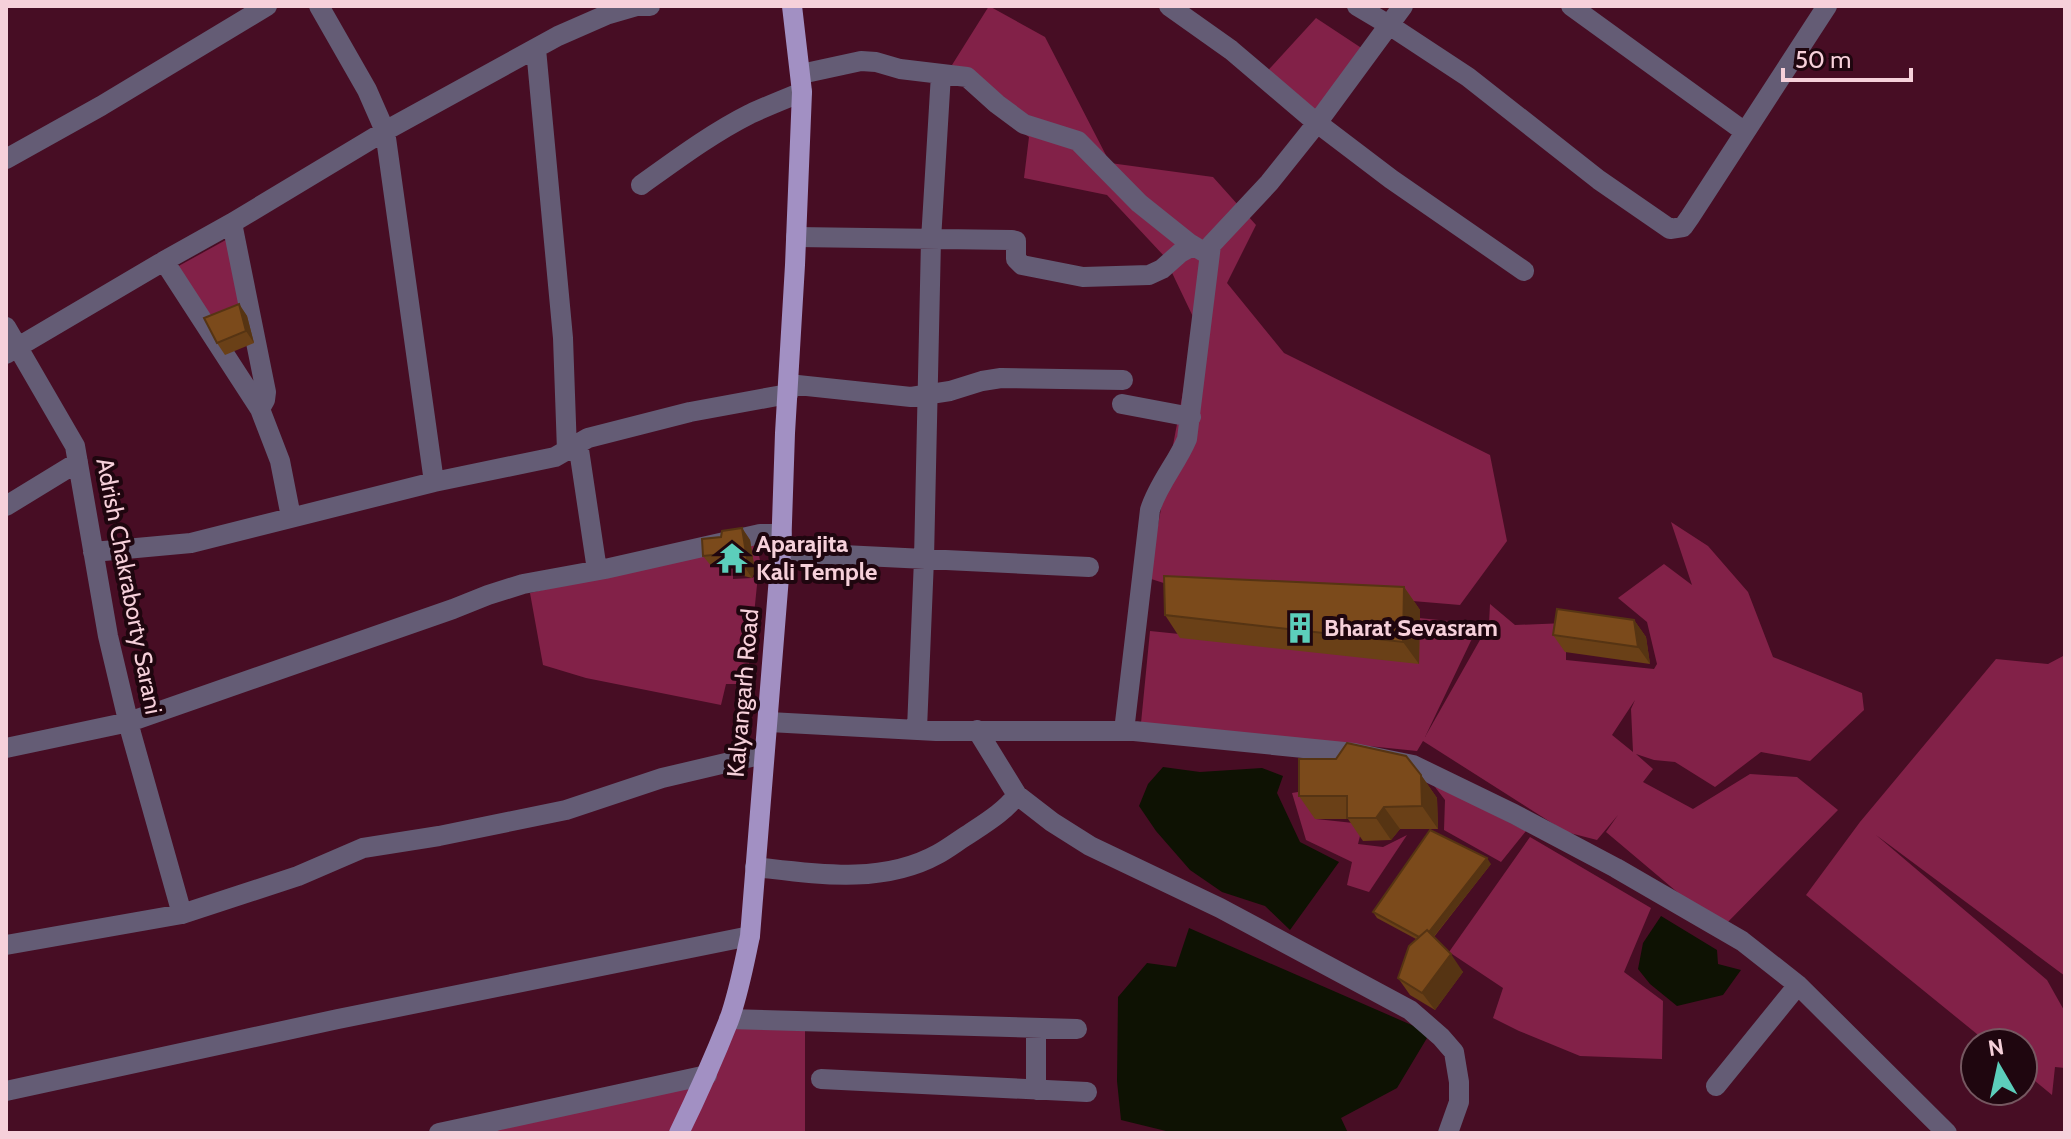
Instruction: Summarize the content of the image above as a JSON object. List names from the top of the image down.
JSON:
{
  "streets": {
    "main road": ["Kalyangarh Road"],
    "street": ["Adrish Chakraborty Sarani"]
  },
  "places": {
    "temple": ["Aparajita Kali Temple"],
    "building": ["Bharat Sevasram"]
  },
  "scale_bar": "50 m",
  "north": "top"
}
